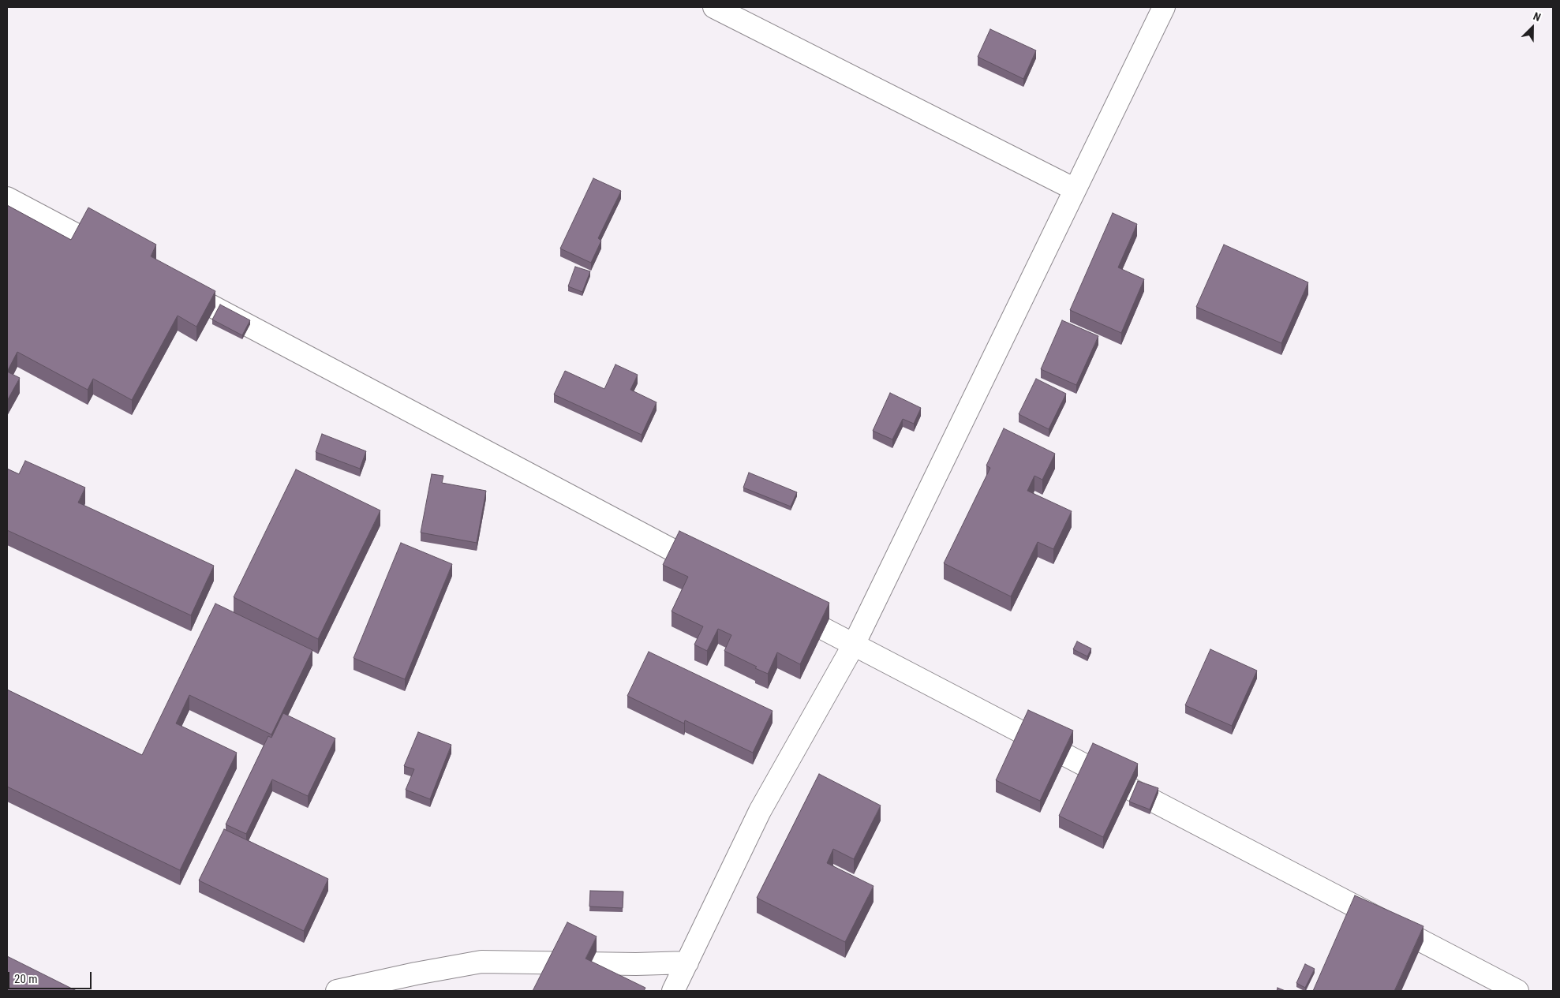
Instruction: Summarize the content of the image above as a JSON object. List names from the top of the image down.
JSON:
{
  "scale_bar": "20 m",
  "north": "top right"
}
